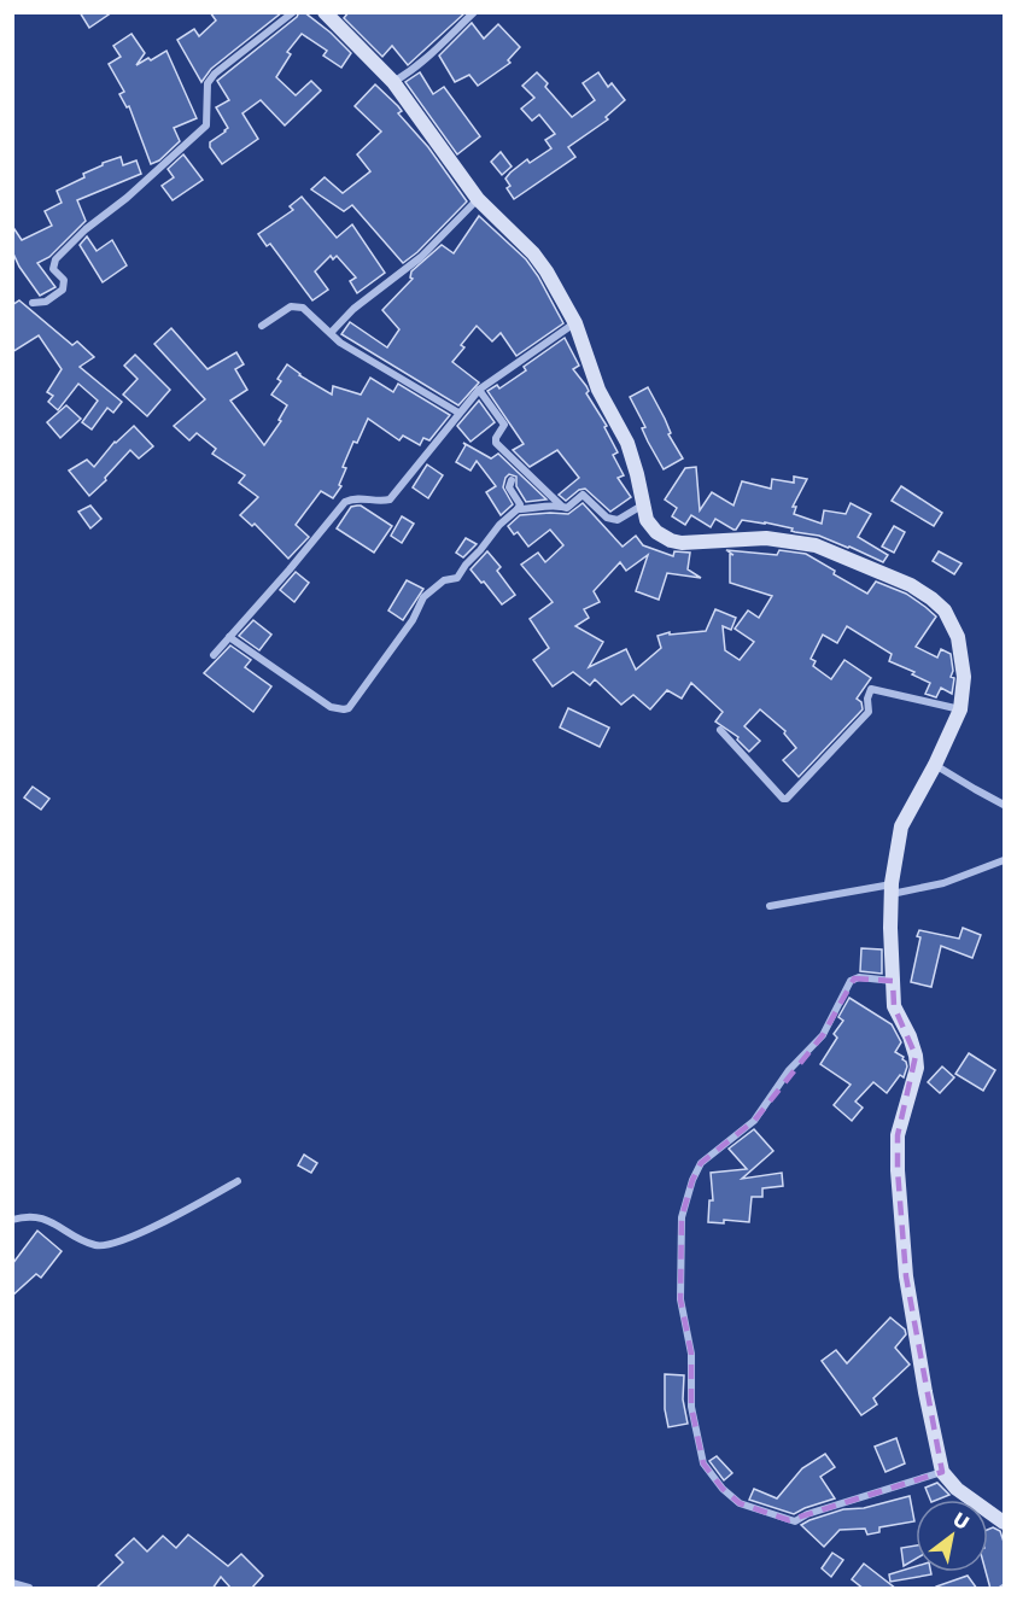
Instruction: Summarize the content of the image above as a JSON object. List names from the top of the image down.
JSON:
{
  "north": "top right"
}
